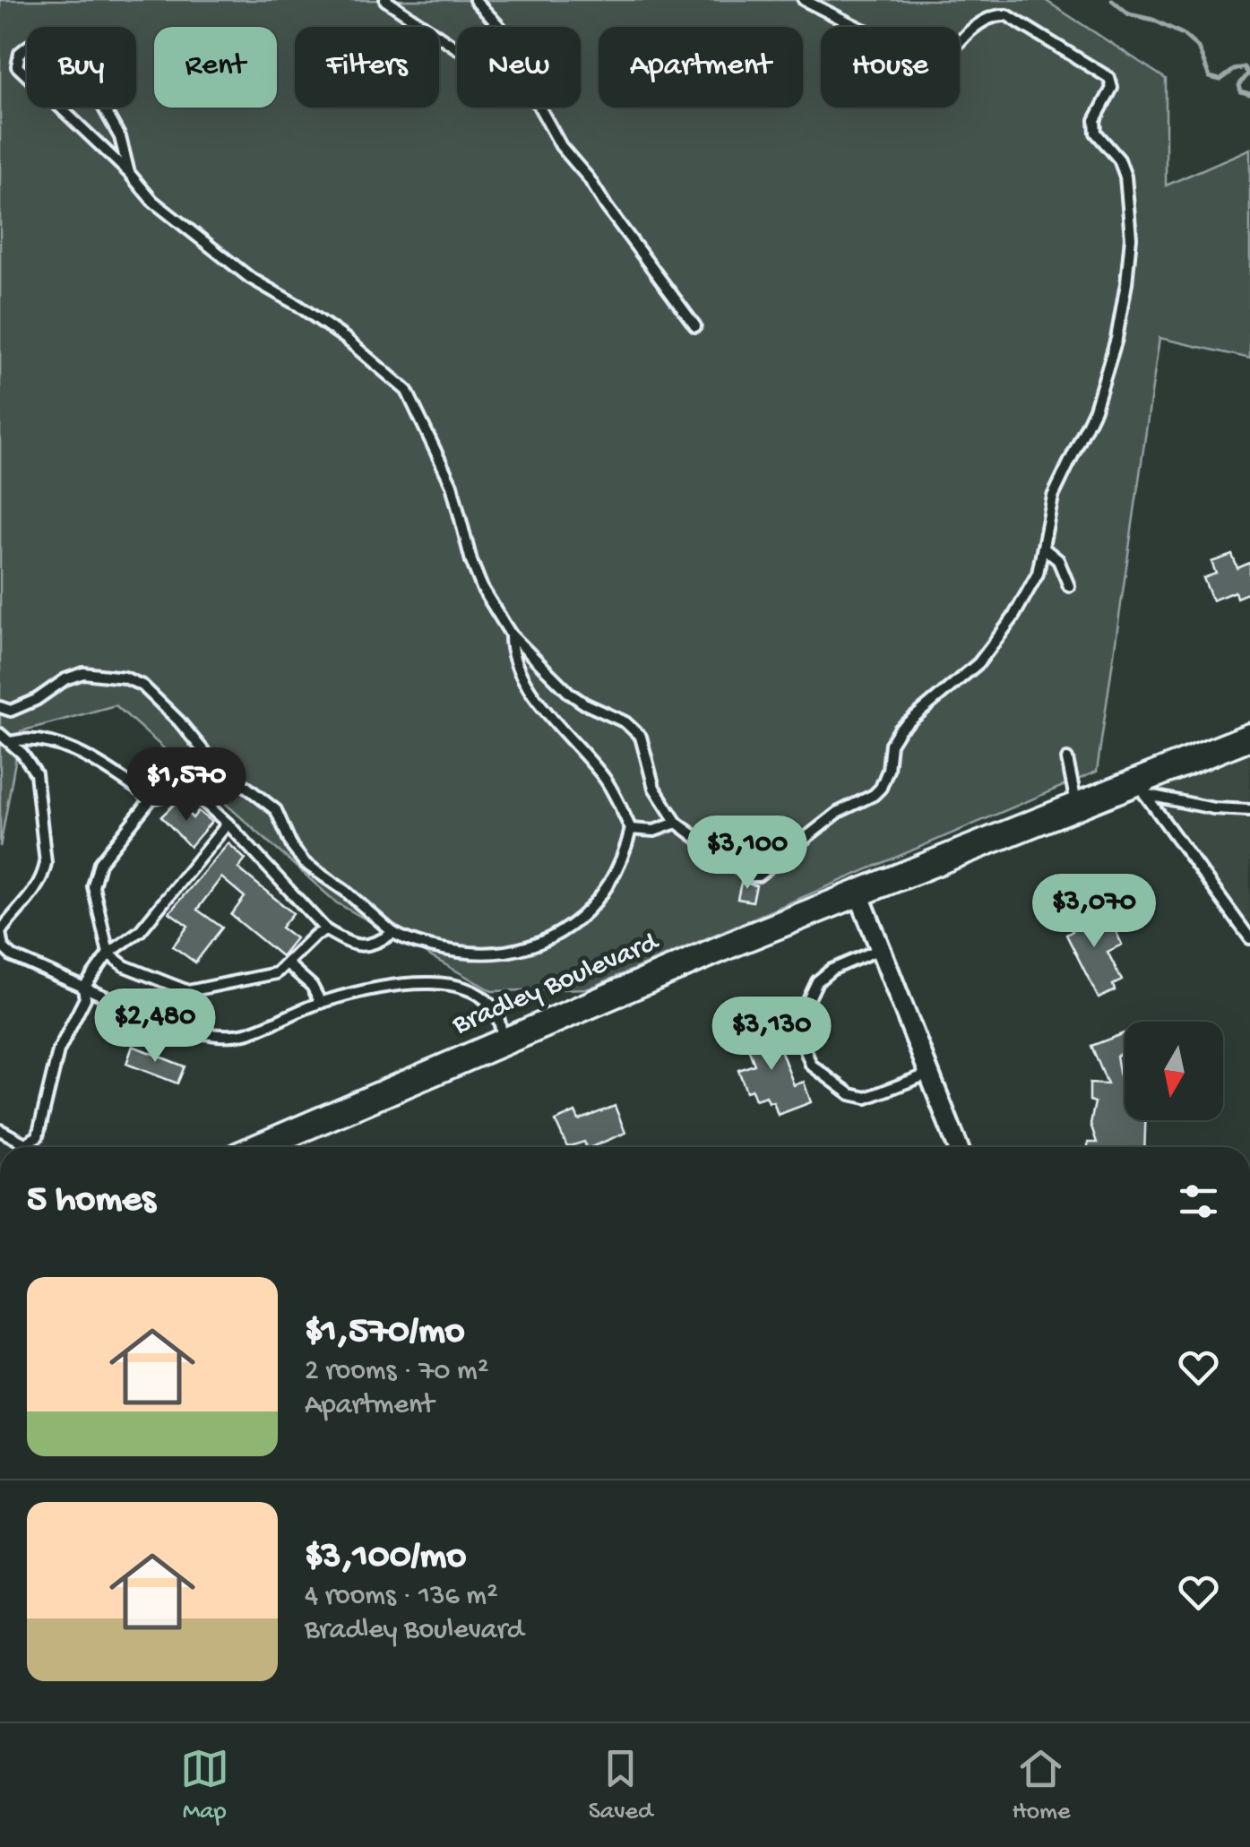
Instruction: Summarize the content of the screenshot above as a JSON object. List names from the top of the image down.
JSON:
{
  "streets": {
    "main road": ["Bradley Boulevard"]
  },
  "north": "bottom",
  "page": {
    "chip": [
      "Buy",
      "Rent",
      "Filters",
      "New",
      "Apartment",
      "House"
    ],
    "price": [
      "$1,570",
      "$3,100",
      "$3,070",
      "$2,480",
      "$3,130"
    ],
    "heading": "5 homes",
    "list": [
      {
        "name": "$1,570/mo",
        "note": "2 rooms · 70 m² · Apartment"
      },
      {
        "name": "$3,100/mo",
        "note": "4 rooms · 136 m² · Bradley Boulevard"
      }
    ],
    "tabs": ["Map", "Saved", "Home"]
  }
}
